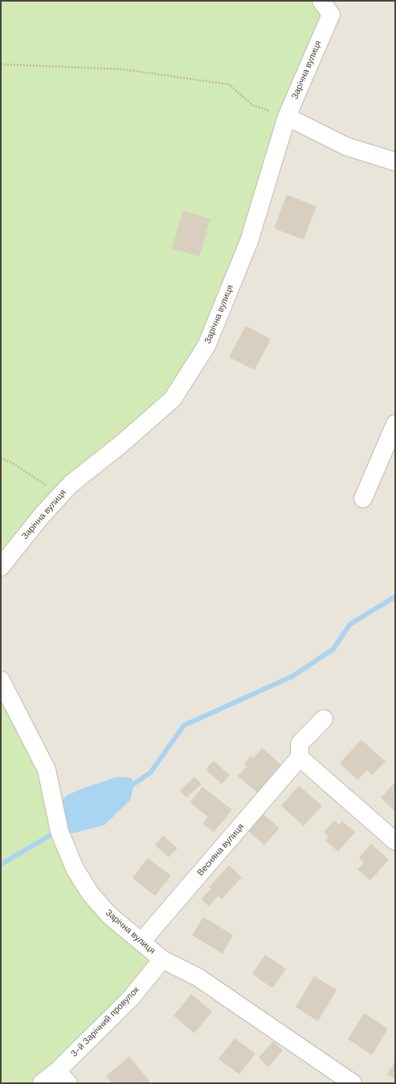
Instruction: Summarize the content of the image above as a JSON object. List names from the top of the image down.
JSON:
{
  "streets": {
    "street": ["Зарічна вулиця", "Весняна вулиця", "3-й Зарічний провулок"]
  },
  "crossings": [
    ["Зарічна вулиця", "Весняна вулиця"],
    ["Зарічна вулиця", "3-й Зарічний провулок"]
  ]
}
